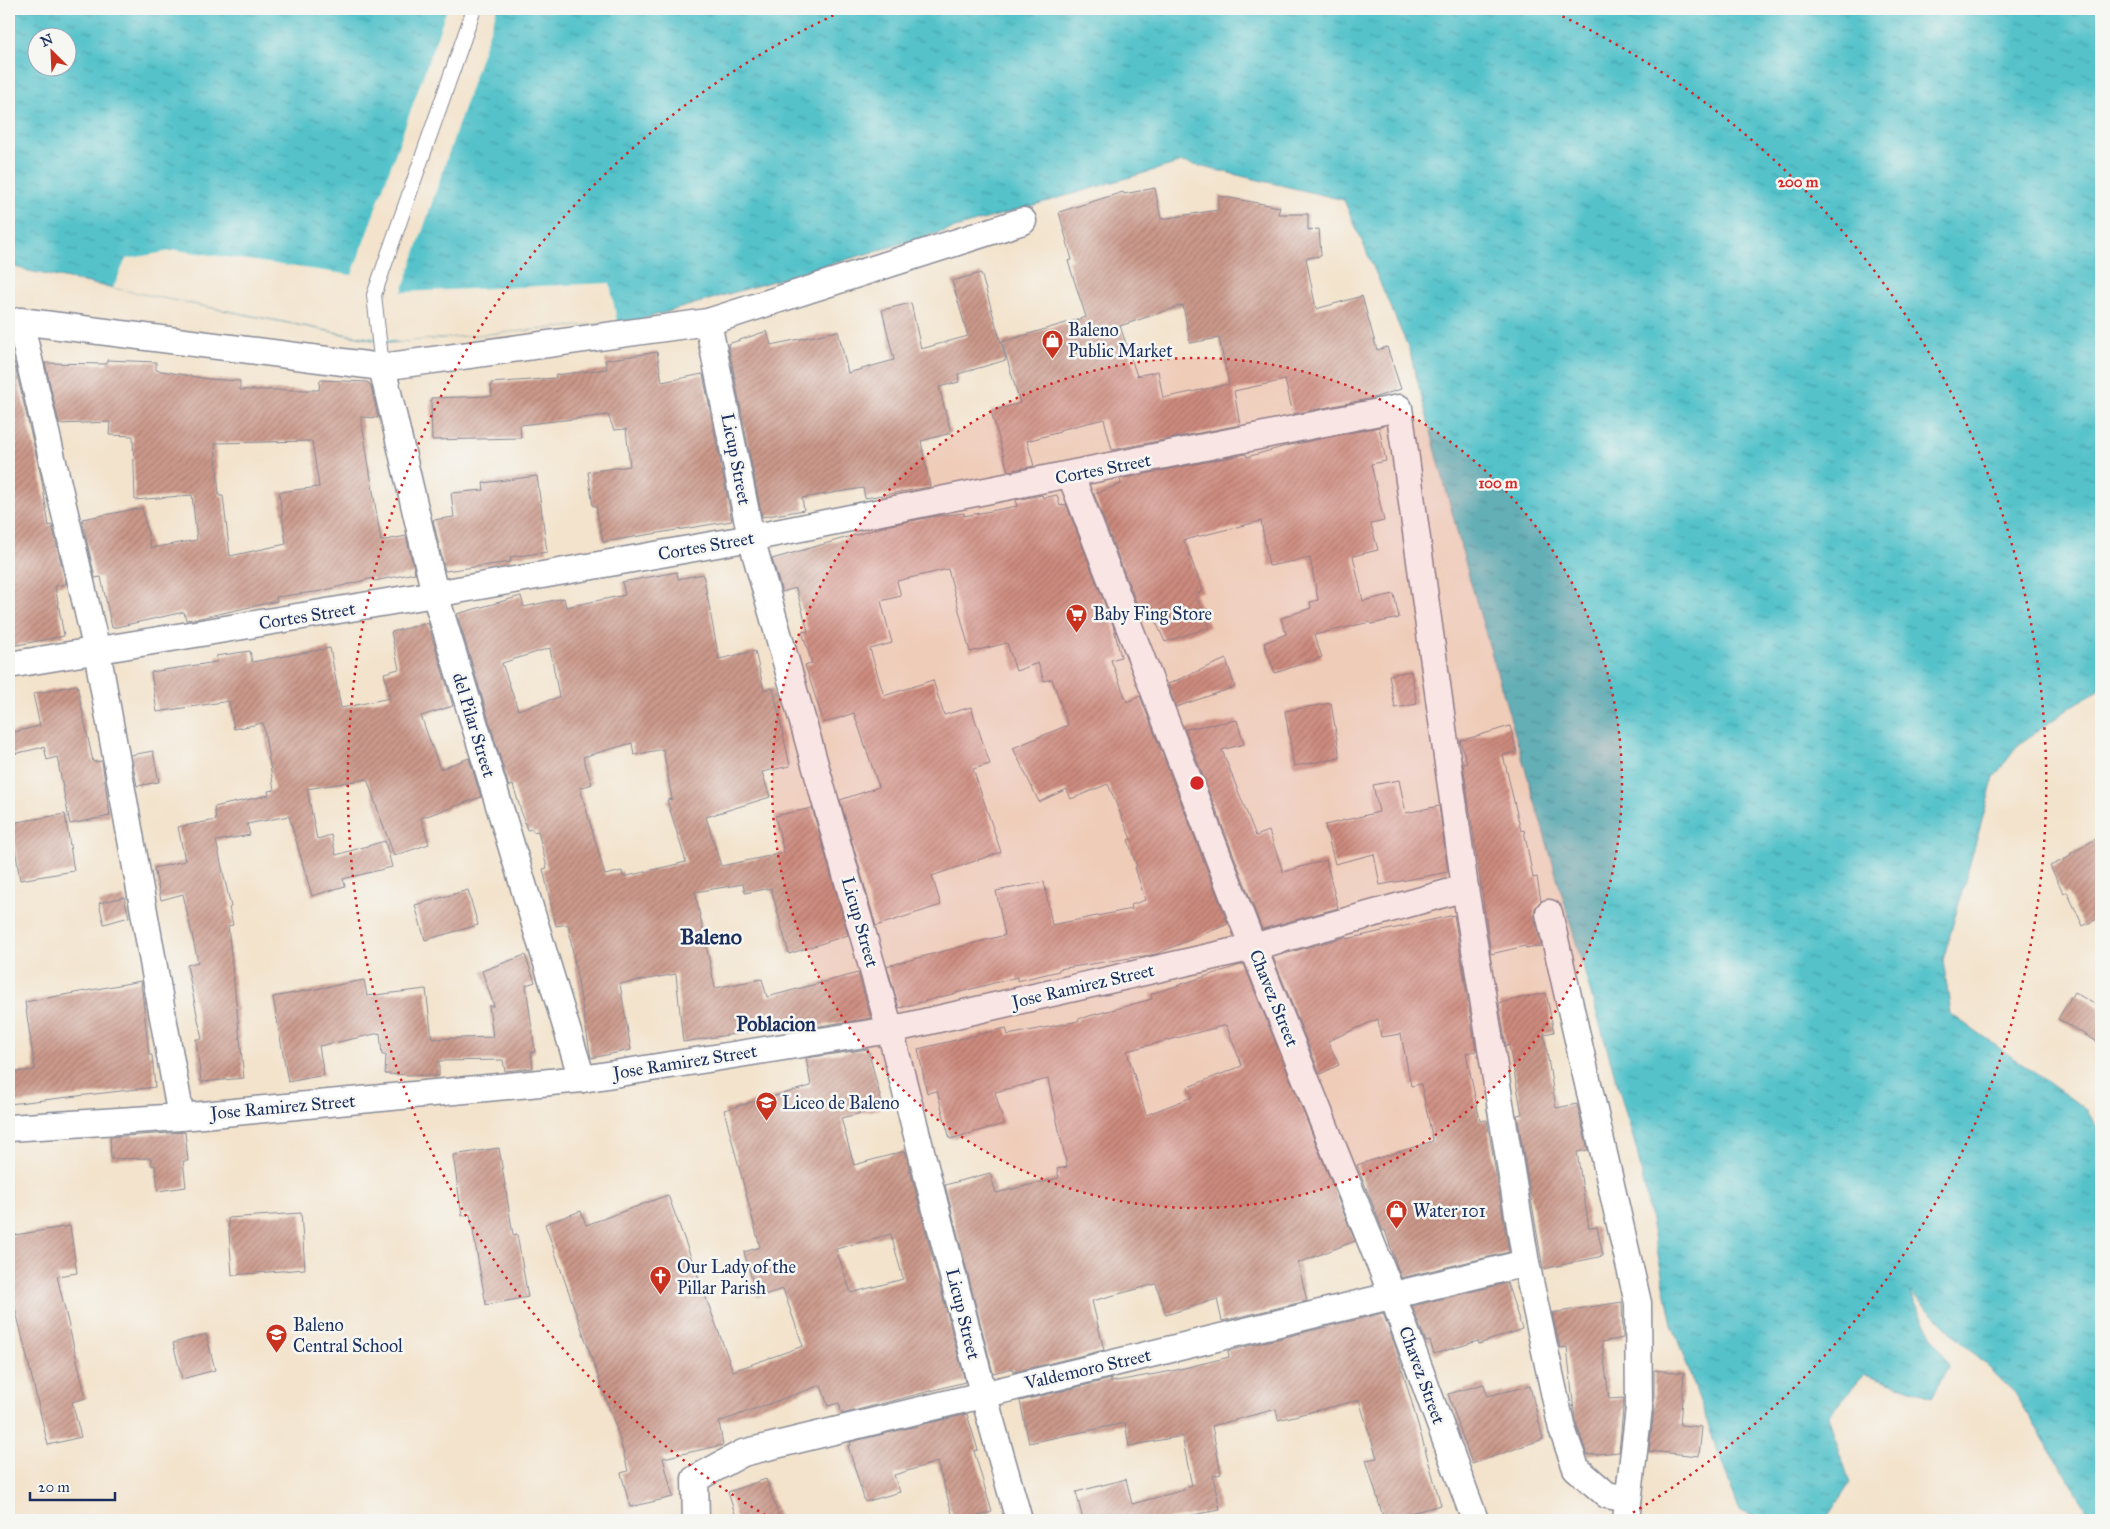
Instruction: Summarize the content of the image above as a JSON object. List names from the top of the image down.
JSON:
{
  "streets": {
    "street": [
      "Licup Street",
      "Cortes Street",
      "del Pilar Street",
      "Jose Ramirez Street",
      "Chavez Street",
      "Valdemoro Street"
    ]
  },
  "crossings": [
    ["Licup Street", "Cortes Street"],
    ["Licup Street", "Jose Ramirez Street"],
    ["Licup Street", "Valdemoro Street"],
    ["Cortes Street", "del Pilar Street"],
    ["Cortes Street", "Jose Ramirez Street"],
    ["Cortes Street", "Chavez Street"],
    ["del Pilar Street", "Jose Ramirez Street"],
    ["Jose Ramirez Street", "Chavez Street"],
    ["Chavez Street", "Valdemoro Street"]
  ],
  "districts": ["Baleno", "Poblacion"],
  "places": {
    "shop": ["Baleno Public Market", "Water 101"],
    "supermarket": ["Baby Fing Store"],
    "school or university": ["Liceo de Baleno", "Baleno Central School"],
    "church": ["Our Lady of the Pillar Parish"]
  },
  "scale_bar": "20 m",
  "north": "top left",
  "rings": ["200 m", "100 m"]
}
